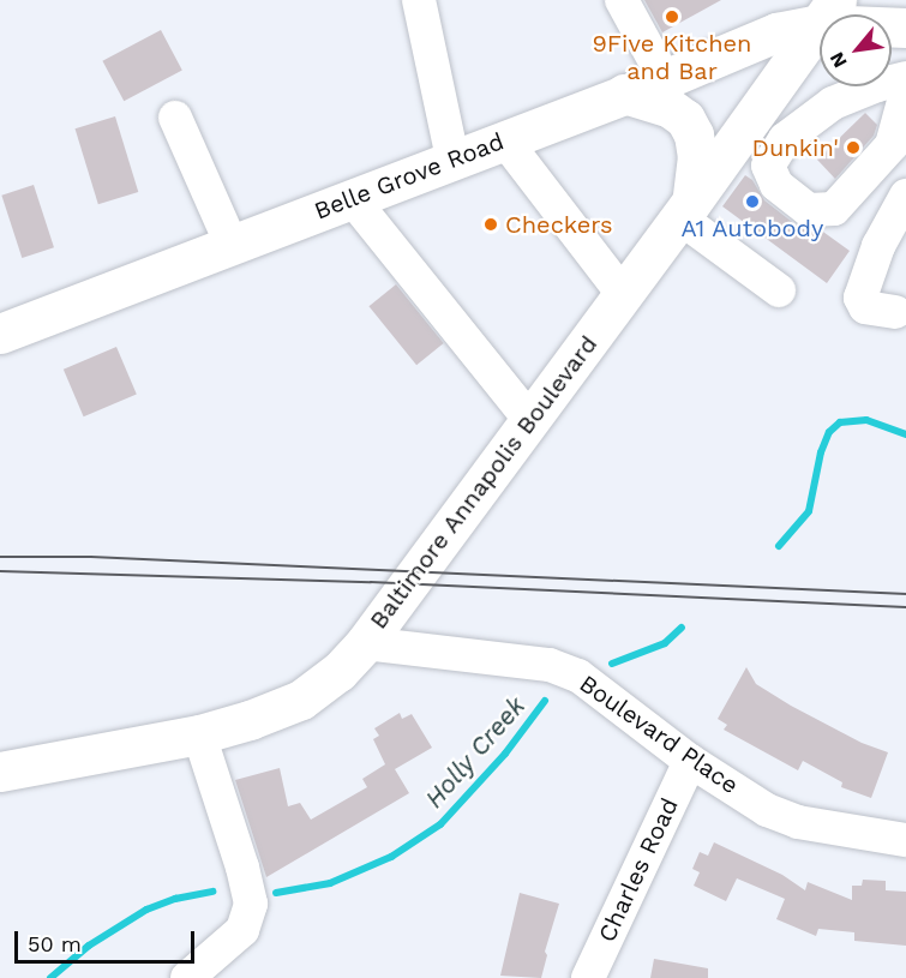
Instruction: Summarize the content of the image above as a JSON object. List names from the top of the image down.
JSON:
{
  "streets": {
    "main road": ["Belle Grove Road", "Baltimore Annapolis Boulevard"],
    "street": ["Boulevard Place", "Charles Road"]
  },
  "crossings": [
    ["Belle Grove Road", "Baltimore Annapolis Boulevard"],
    ["Baltimore Annapolis Boulevard", "Boulevard Place"],
    ["Boulevard Place", "Charles Road"]
  ],
  "water": ["Holly Creek"],
  "places": [
    "9Five Kitchen and Bar",
    "Dunkin'",
    "A1 Autobody",
    "Checkers"
  ],
  "scale_bar": "50 m",
  "north": "bottom left"
}
